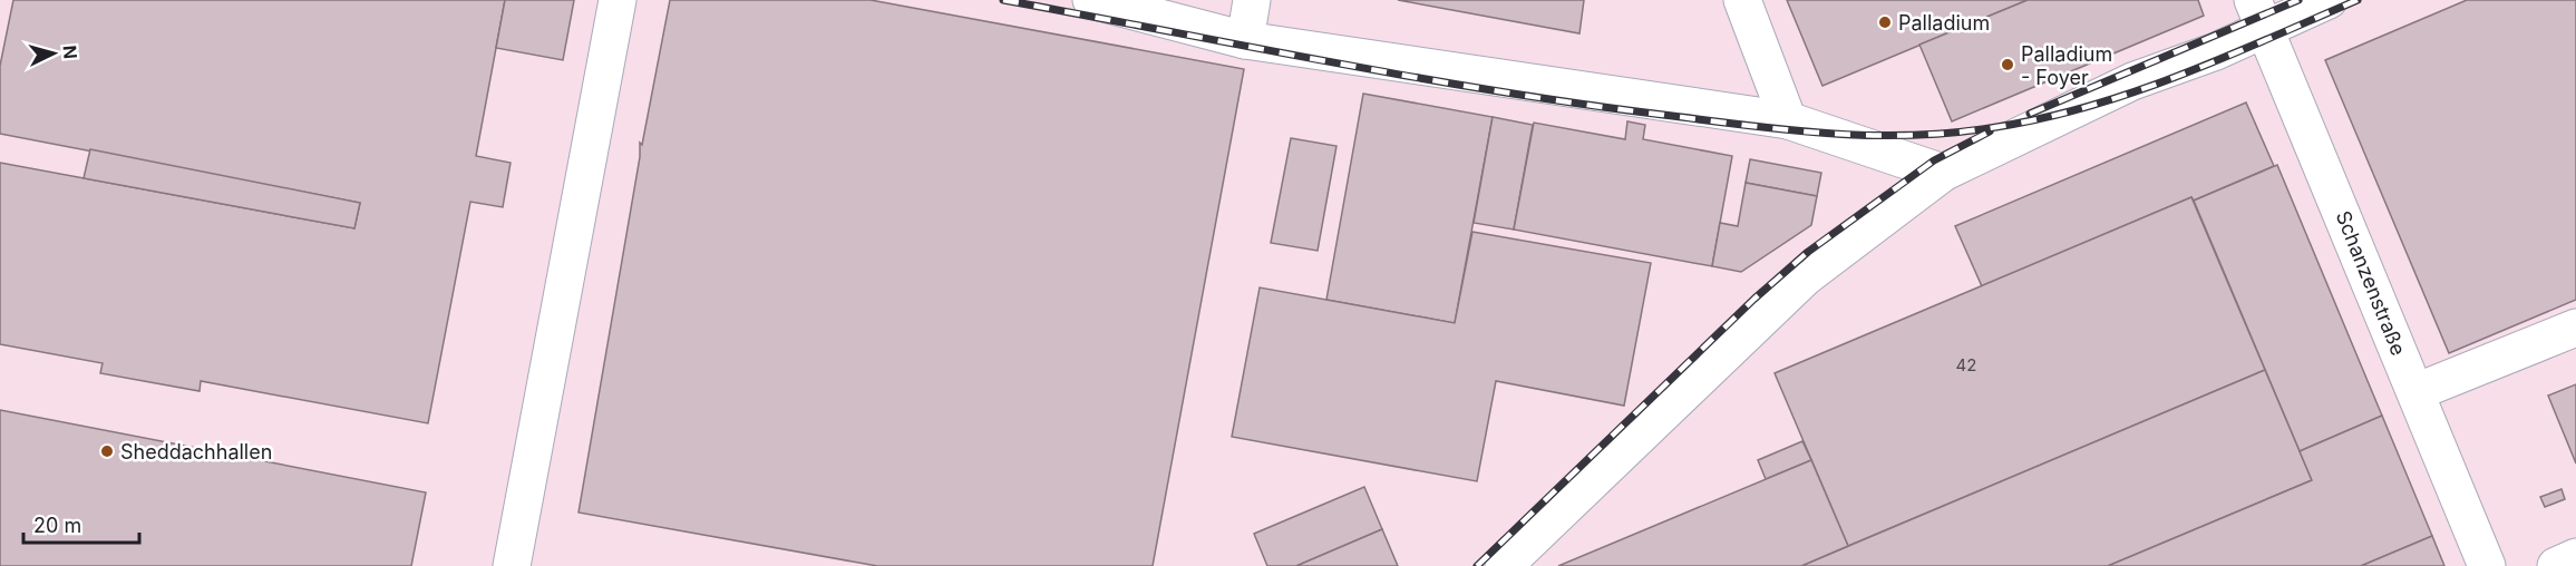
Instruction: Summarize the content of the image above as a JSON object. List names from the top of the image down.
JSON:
{
  "streets": {
    "street": ["Schanzenstraße"]
  },
  "places": ["Palladium", "Palladium - Foyer", "Sheddachhallen"],
  "house_numbers": ["42"],
  "scale_bar": "20 m",
  "north": "right"
}
